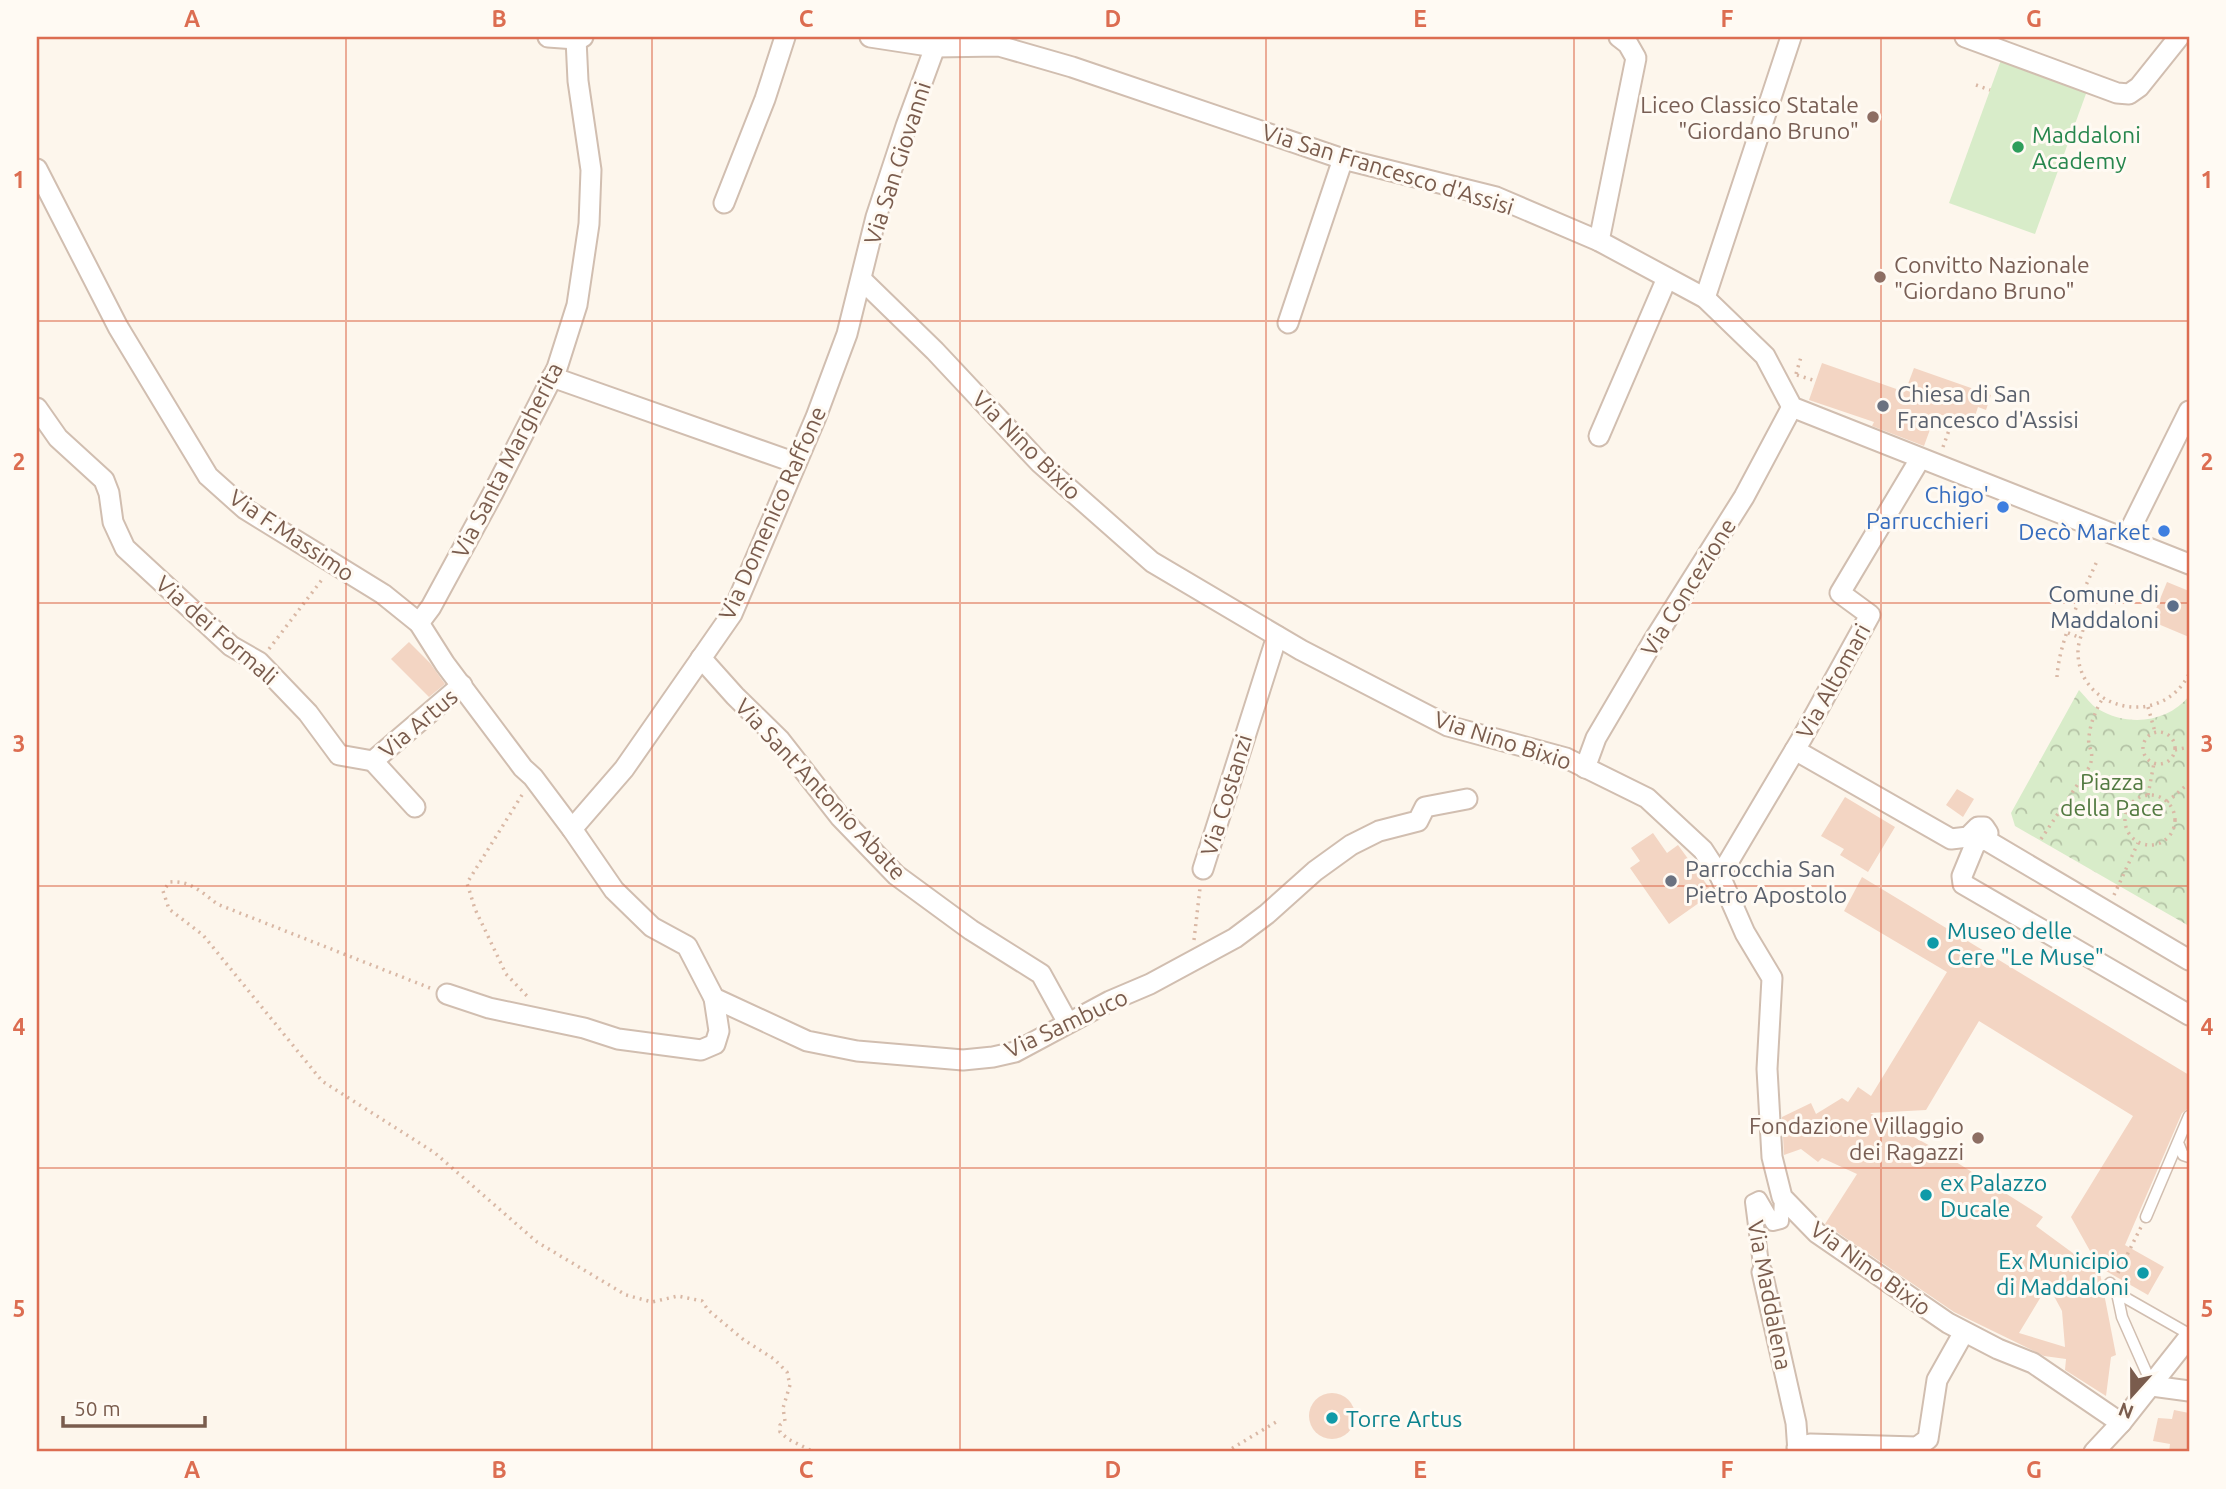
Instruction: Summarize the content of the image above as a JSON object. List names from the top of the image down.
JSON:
{
  "streets": {
    "street": [
      "Via San Giovanni",
      "Via San Francesco d'Assisi",
      "Via Nino Bixio",
      "Via Santa Margherita",
      "Via Domenico Raffone",
      "Via F.Massimo",
      "Via Concezione",
      "Via dei Formali",
      "Via Altomari",
      "Via Artus",
      "Via Sant'Antonio Abate",
      "Via Costanzi",
      "Via Sambuco",
      "Via Maddalena"
    ]
  },
  "crossings": [
    ["Via San Giovanni", "Via San Francesco d'Assisi"],
    ["Via San Giovanni", "Via Nino Bixio"],
    ["Via San Giovanni", "Via Domenico Raffone"],
    ["Via San Francesco d'Assisi", "Via Concezione"],
    ["Via Nino Bixio", "Via Domenico Raffone"],
    ["Via Nino Bixio", "Via Concezione"],
    ["Via Nino Bixio", "Via Altomari"],
    ["Via Nino Bixio", "Via Costanzi"],
    ["Via Nino Bixio", "Via Maddalena"],
    ["Via Santa Margherita", "Via F.Massimo"],
    ["Via Domenico Raffone", "Via F.Massimo"],
    ["Via Domenico Raffone", "Via Sant'Antonio Abate"],
    ["Via F.Massimo", "Via Artus"],
    ["Via dei Formali", "Via Artus"],
    ["Via Sant'Antonio Abate", "Via Sambuco"],
    ["Via Costanzi", "Via Sambuco"]
  ],
  "parks": ["Piazza della Pace"],
  "places": [
    "Liceo Classico Statale \"Giordano Bruno\"",
    "Maddaloni Academy",
    "Convitto Nazionale \"Giordano Bruno\"",
    "Chiesa di San Francesco d'Assisi",
    "Chigo' Parrucchieri",
    "Decò Market",
    "Comune di Maddaloni",
    "Parrocchia San Pietro Apostolo",
    "Museo delle Cere \"Le Muse\"",
    "Fondazione Villaggio dei Ragazzi",
    "ex Palazzo Ducale",
    "Ex Municipio di Maddaloni",
    "Torre Artus"
  ],
  "scale_bar": "50 m",
  "north": "bottom",
  "grid": {
    "columns": [
      "A",
      "B",
      "C",
      "D",
      "E",
      "F",
      "G"
    ],
    "rows": [
      "1",
      "2",
      "3",
      "4",
      "5"
    ]
  }
}
